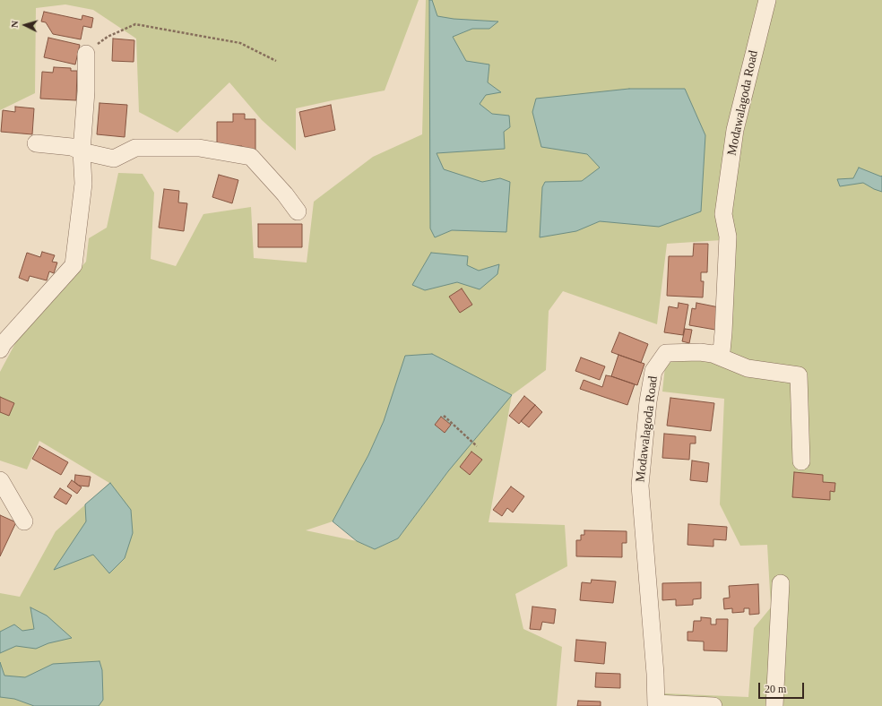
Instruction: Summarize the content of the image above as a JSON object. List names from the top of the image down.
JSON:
{
  "streets": {
    "street": ["Modawalagoda Road"]
  },
  "scale_bar": "20 m",
  "north": "left"
}
